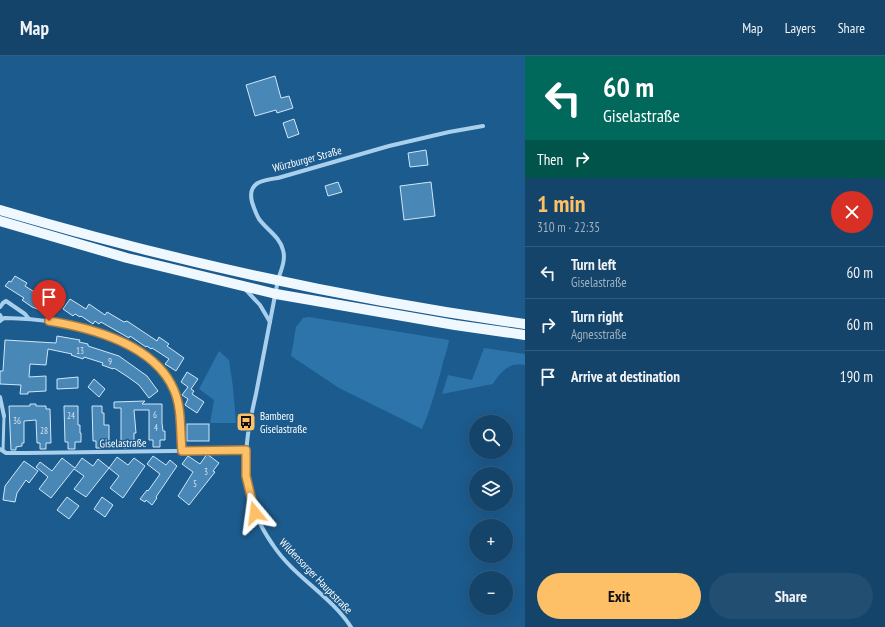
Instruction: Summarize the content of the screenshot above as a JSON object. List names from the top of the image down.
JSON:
{
  "streets": {
    "street": ["Würzburger Straße", "Giselastraße", "Wildensorger Hauptstraße"]
  },
  "crossings": [
    ["Giselastraße", "Wildensorger Hauptstraße"]
  ],
  "places": {
    "bus stop": ["Bamberg Giselastraße"]
  },
  "house_numbers": [
    "13",
    "9",
    "6",
    "24",
    "36",
    "4",
    "28",
    "3",
    "5"
  ],
  "page": {
    "header": "Map",
    "nav": ["Map", "Layers", "Share"],
    "turn": ["60 m", "Giselastraße"],
    "then": "Then",
    "heading": ["1 min", "310 m · 22:35"],
    "list": [
      {
        "name": "Turn left",
        "note": "Giselastraße",
        "value": "60 m"
      },
      {
        "name": "Turn right",
        "note": "Agnesstraße",
        "value": "60 m"
      },
      {
        "name": "Arrive at destination",
        "value": "190 m"
      }
    ],
    "map_buttons": ["+", "−"],
    "buttons": ["Exit", "Share"]
  }
}
